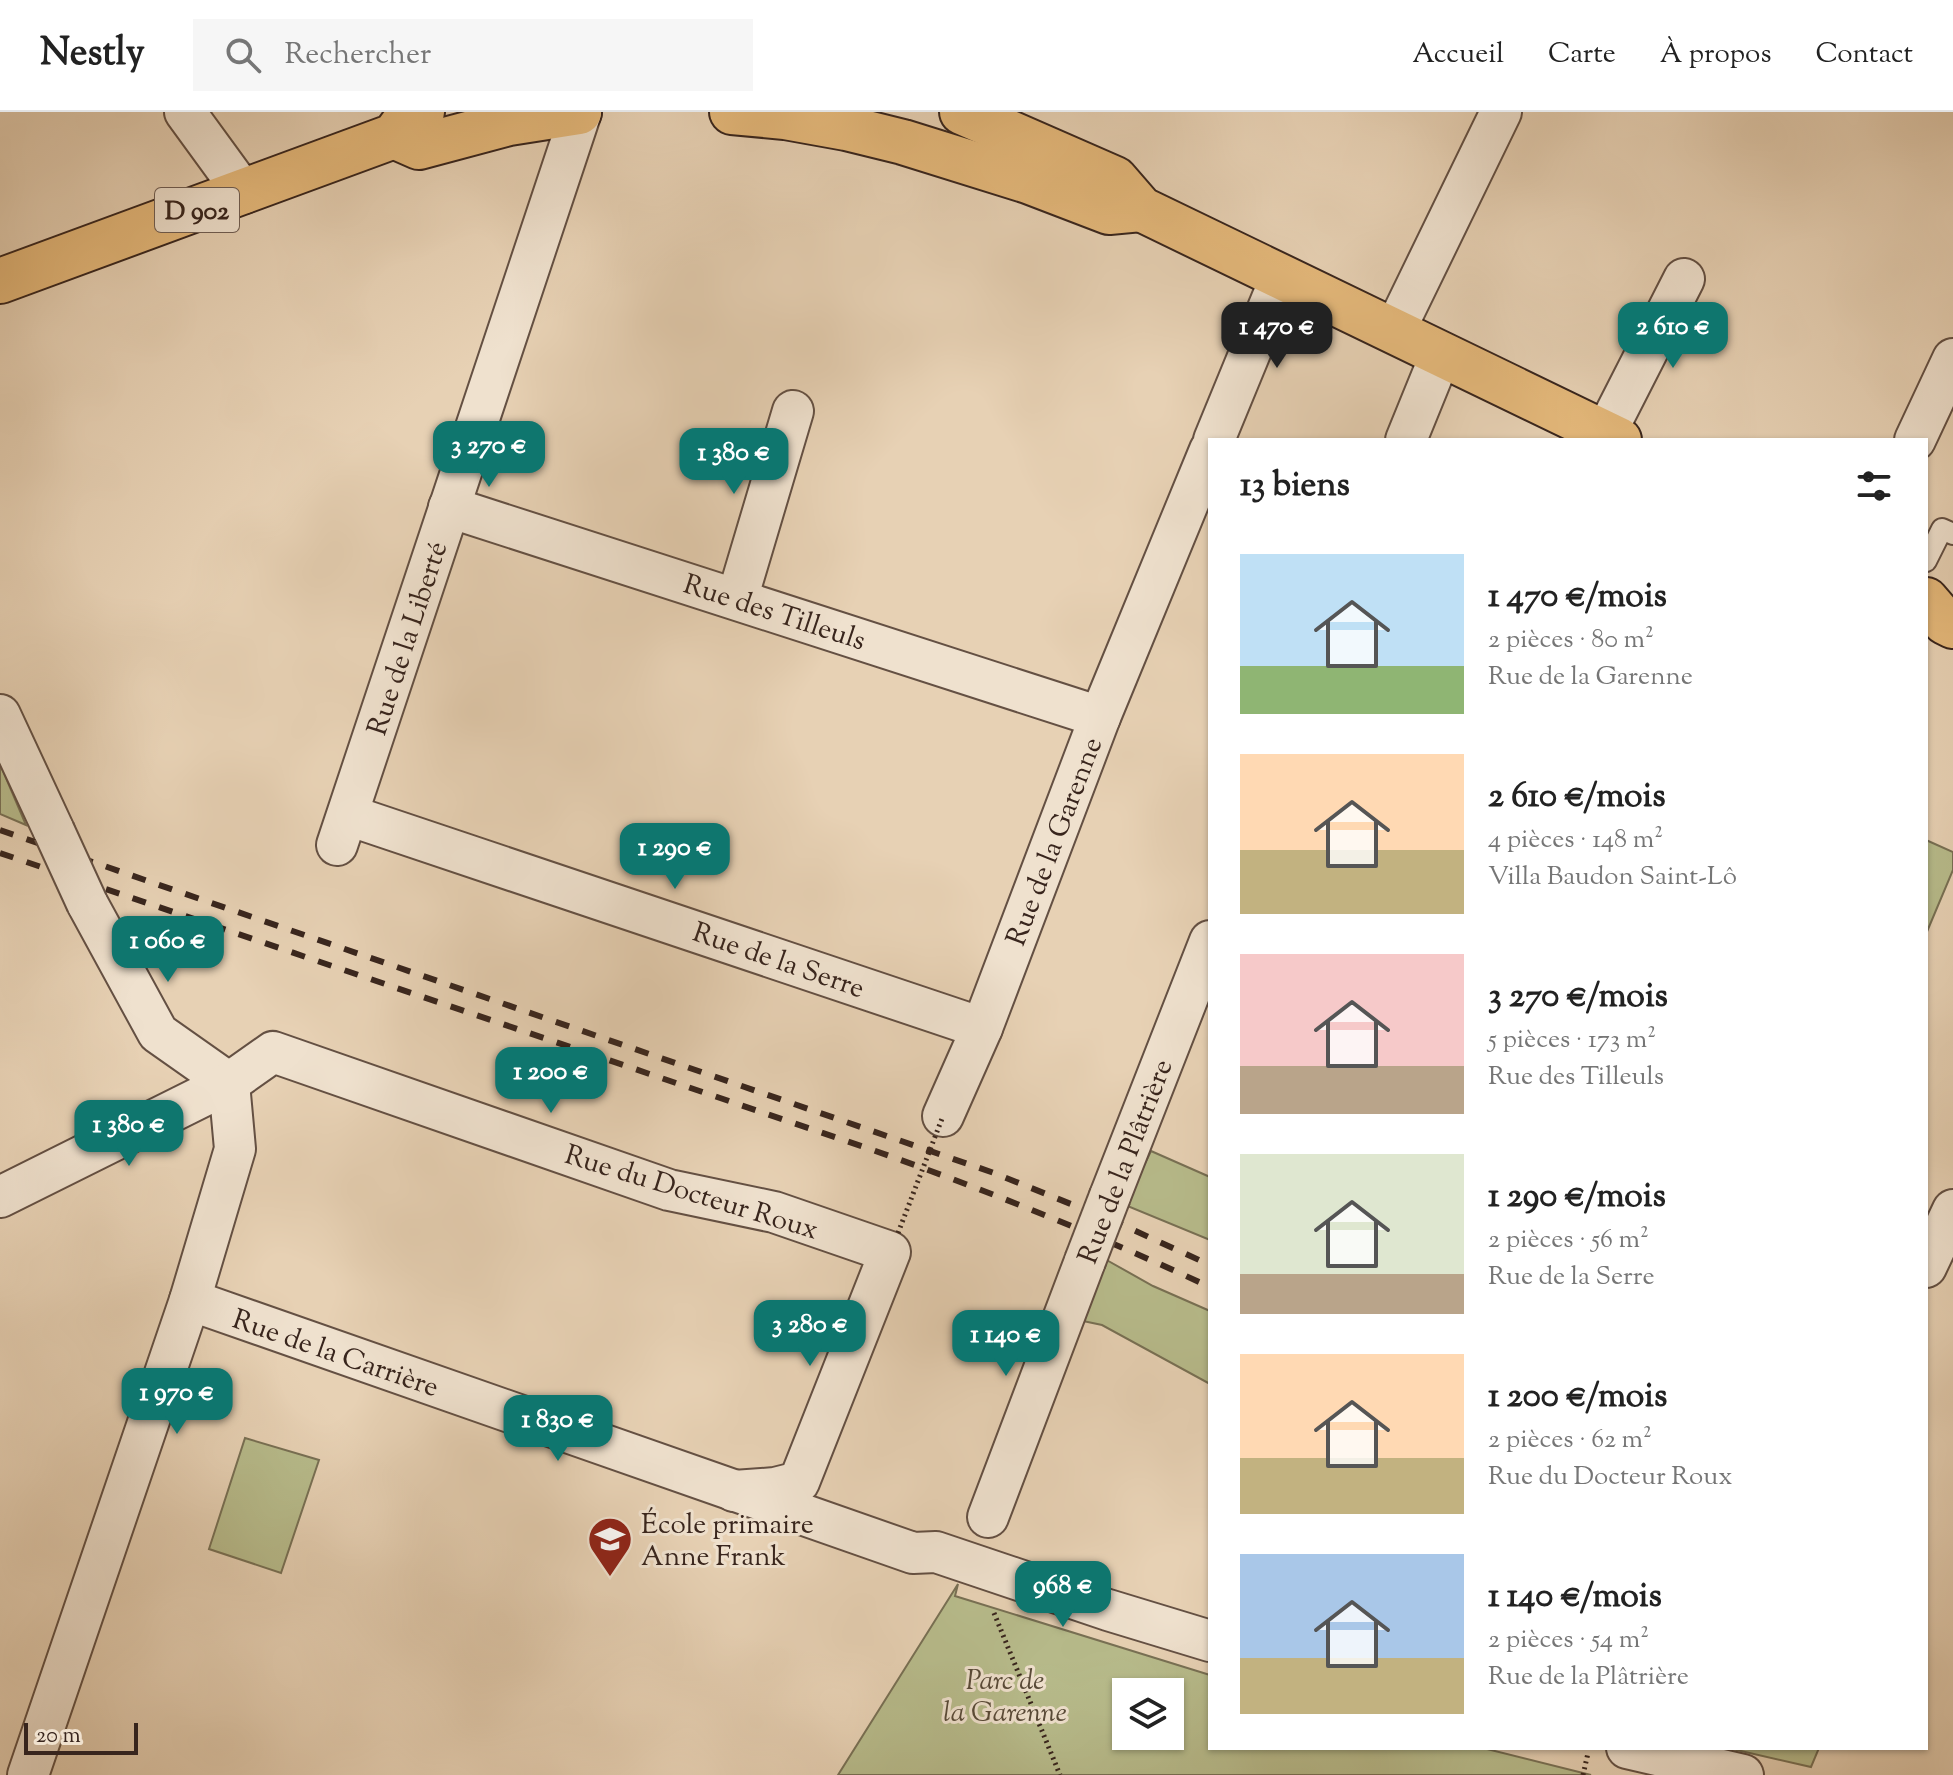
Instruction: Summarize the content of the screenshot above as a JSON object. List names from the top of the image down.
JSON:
{
  "streets": {
    "main road": ["D 902"],
    "street": [
      "Rue des Tilleuls",
      "Rue de la Liberté",
      "Rue de la Garenne",
      "Rue de la Serre",
      "Rue de la Plâtrière",
      "Rue du Docteur Roux",
      "Rue de la Carrière"
    ]
  },
  "crossings": [
    ["D 902", "Rue de la Liberté"],
    ["Rue des Tilleuls", "Rue de la Liberté"],
    ["Rue des Tilleuls", "Rue de la Garenne"],
    ["Rue de la Liberté", "Rue de la Serre"],
    ["Rue de la Garenne", "Rue de la Serre"]
  ],
  "parks": ["Parc de la Garenne"],
  "places": {
    "school or university": ["École primaire Anne Frank"]
  },
  "scale_bar": "20 m",
  "page": {
    "header": "Nestly",
    "search": "Rechercher",
    "nav": [
      "Accueil",
      "Carte",
      "À propos",
      "Contact"
    ],
    "price": [
      "1 470 €",
      "2 610 €",
      "3 270 €",
      "1 380 €",
      "1 290 €",
      "1 060 €",
      "1 200 €",
      "1 380 €",
      "3 280 €",
      "1 140 €",
      "1 970 €",
      "1 830 €",
      "968 €"
    ],
    "heading": "13 biens",
    "list": [
      {
        "name": "1 470 €/mois",
        "note": "2 pièces · 80 m² · Rue de la Garenne"
      },
      {
        "name": "2 610 €/mois",
        "note": "4 pièces · 148 m² · Villa Baudon Saint-Lô"
      },
      {
        "name": "3 270 €/mois",
        "note": "5 pièces · 173 m² · Rue des Tilleuls"
      },
      {
        "name": "1 290 €/mois",
        "note": "2 pièces · 56 m² · Rue de la Serre"
      },
      {
        "name": "1 200 €/mois",
        "note": "2 pièces · 62 m² · Rue du Docteur Roux"
      },
      {
        "name": "1 140 €/mois",
        "note": "2 pièces · 54 m² · Rue de la Plâtrière"
      }
    ],
    "scale": "20 m"
  }
}
